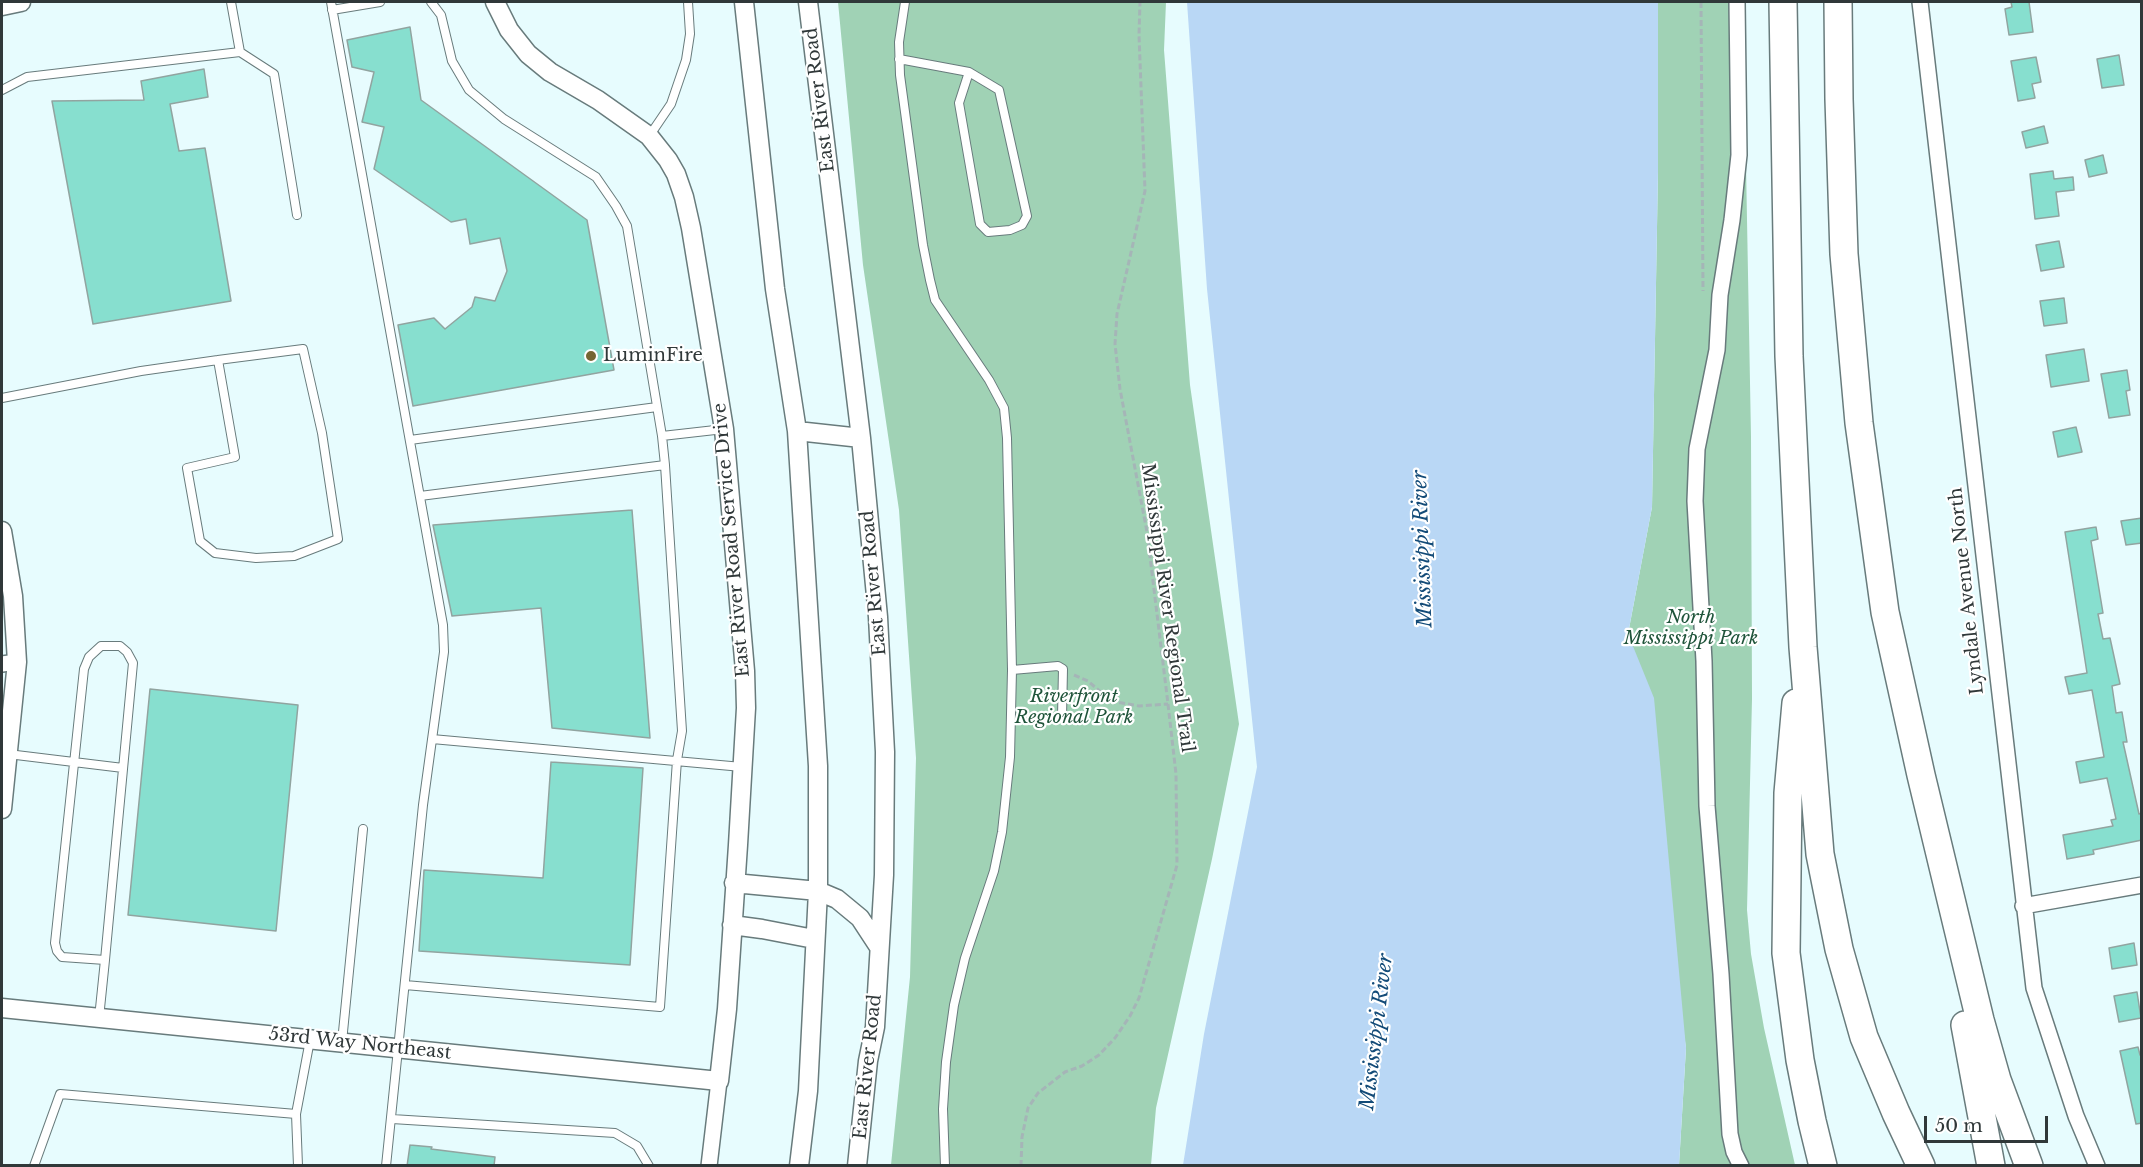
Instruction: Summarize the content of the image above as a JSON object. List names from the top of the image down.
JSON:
{
  "streets": {
    "street": [
      "East River Road",
      "East River Road Service Drive",
      "Lyndale Avenue North",
      "53rd Way Northeast"
    ],
    "path": ["Mississippi River Regional Trail"]
  },
  "crossings": [
    ["East River Road Service Drive", "53rd Way Northeast"]
  ],
  "water": ["Mississippi River"],
  "parks": ["North Mississippi Park", "Riverfront Regional Park"],
  "places": ["LuminFire"],
  "scale_bar": "50 m"
}
